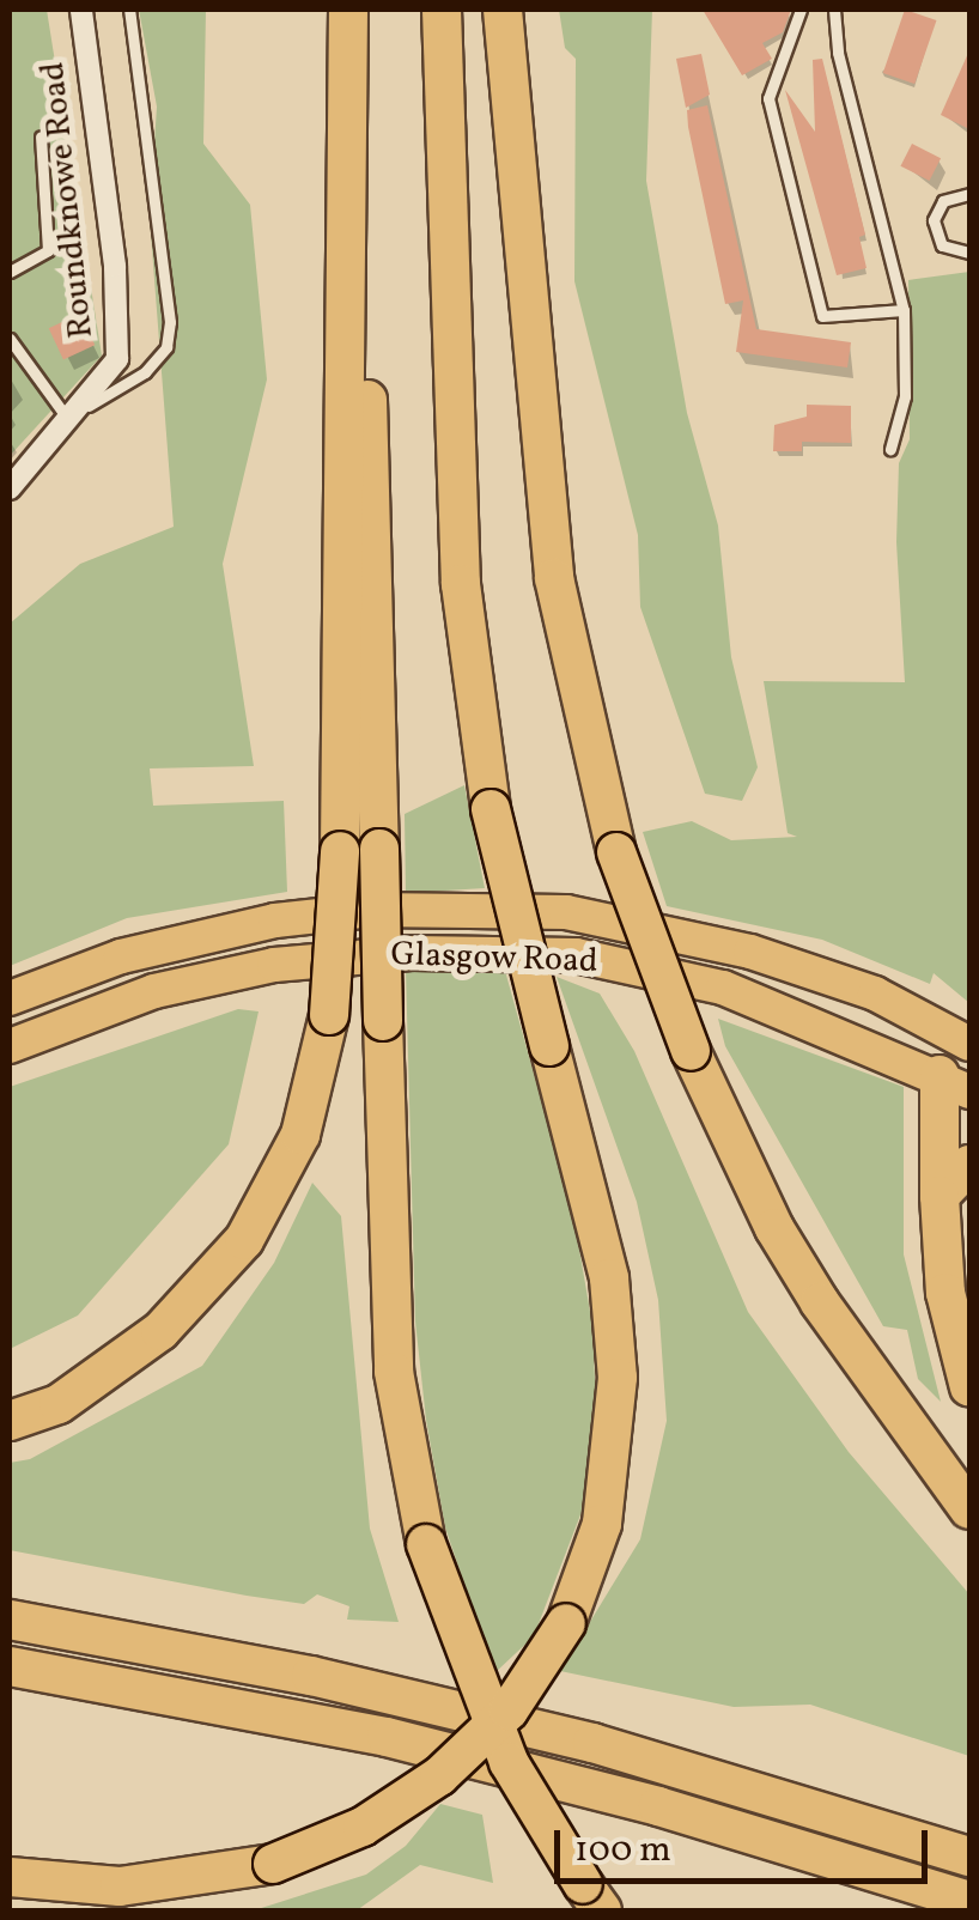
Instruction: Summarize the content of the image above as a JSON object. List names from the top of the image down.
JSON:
{
  "streets": {
    "main road": ["Glasgow Road"],
    "street": ["Roundknowe Road"]
  },
  "scale_bar": "100 m"
}
